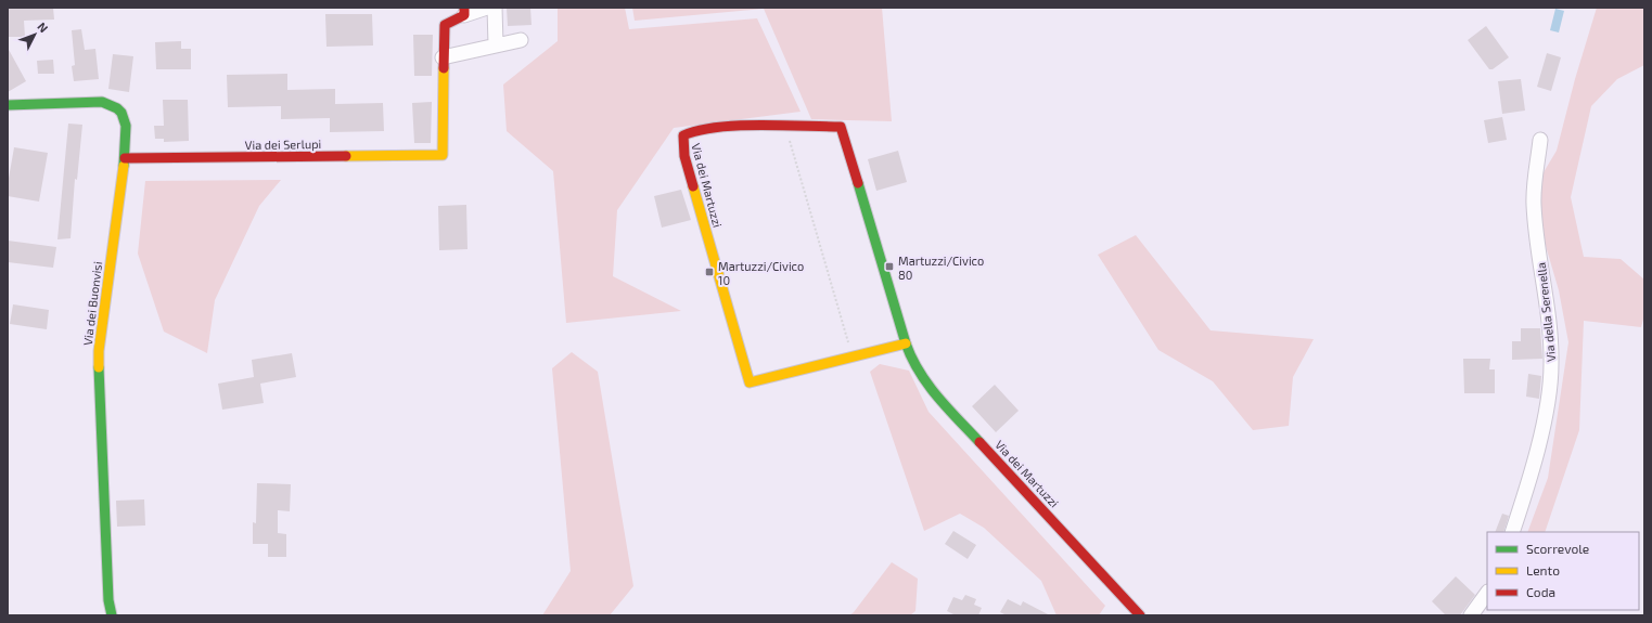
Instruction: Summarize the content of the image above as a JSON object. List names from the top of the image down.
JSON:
{
  "streets": {
    "street": [
      "Via dei Serlupi",
      "Via dei Martuzzi",
      "Via dei Buonvisi",
      "Via della Serenella"
    ]
  },
  "crossings": [
    ["Via dei Serlupi", "Via dei Buonvisi"]
  ],
  "places": {
    "transit": ["Martuzzi/Civico 80", "Martuzzi/Civico 10"]
  },
  "legend": ["Scorrevole", "Lento", "Coda"],
  "north": "top right"
}
